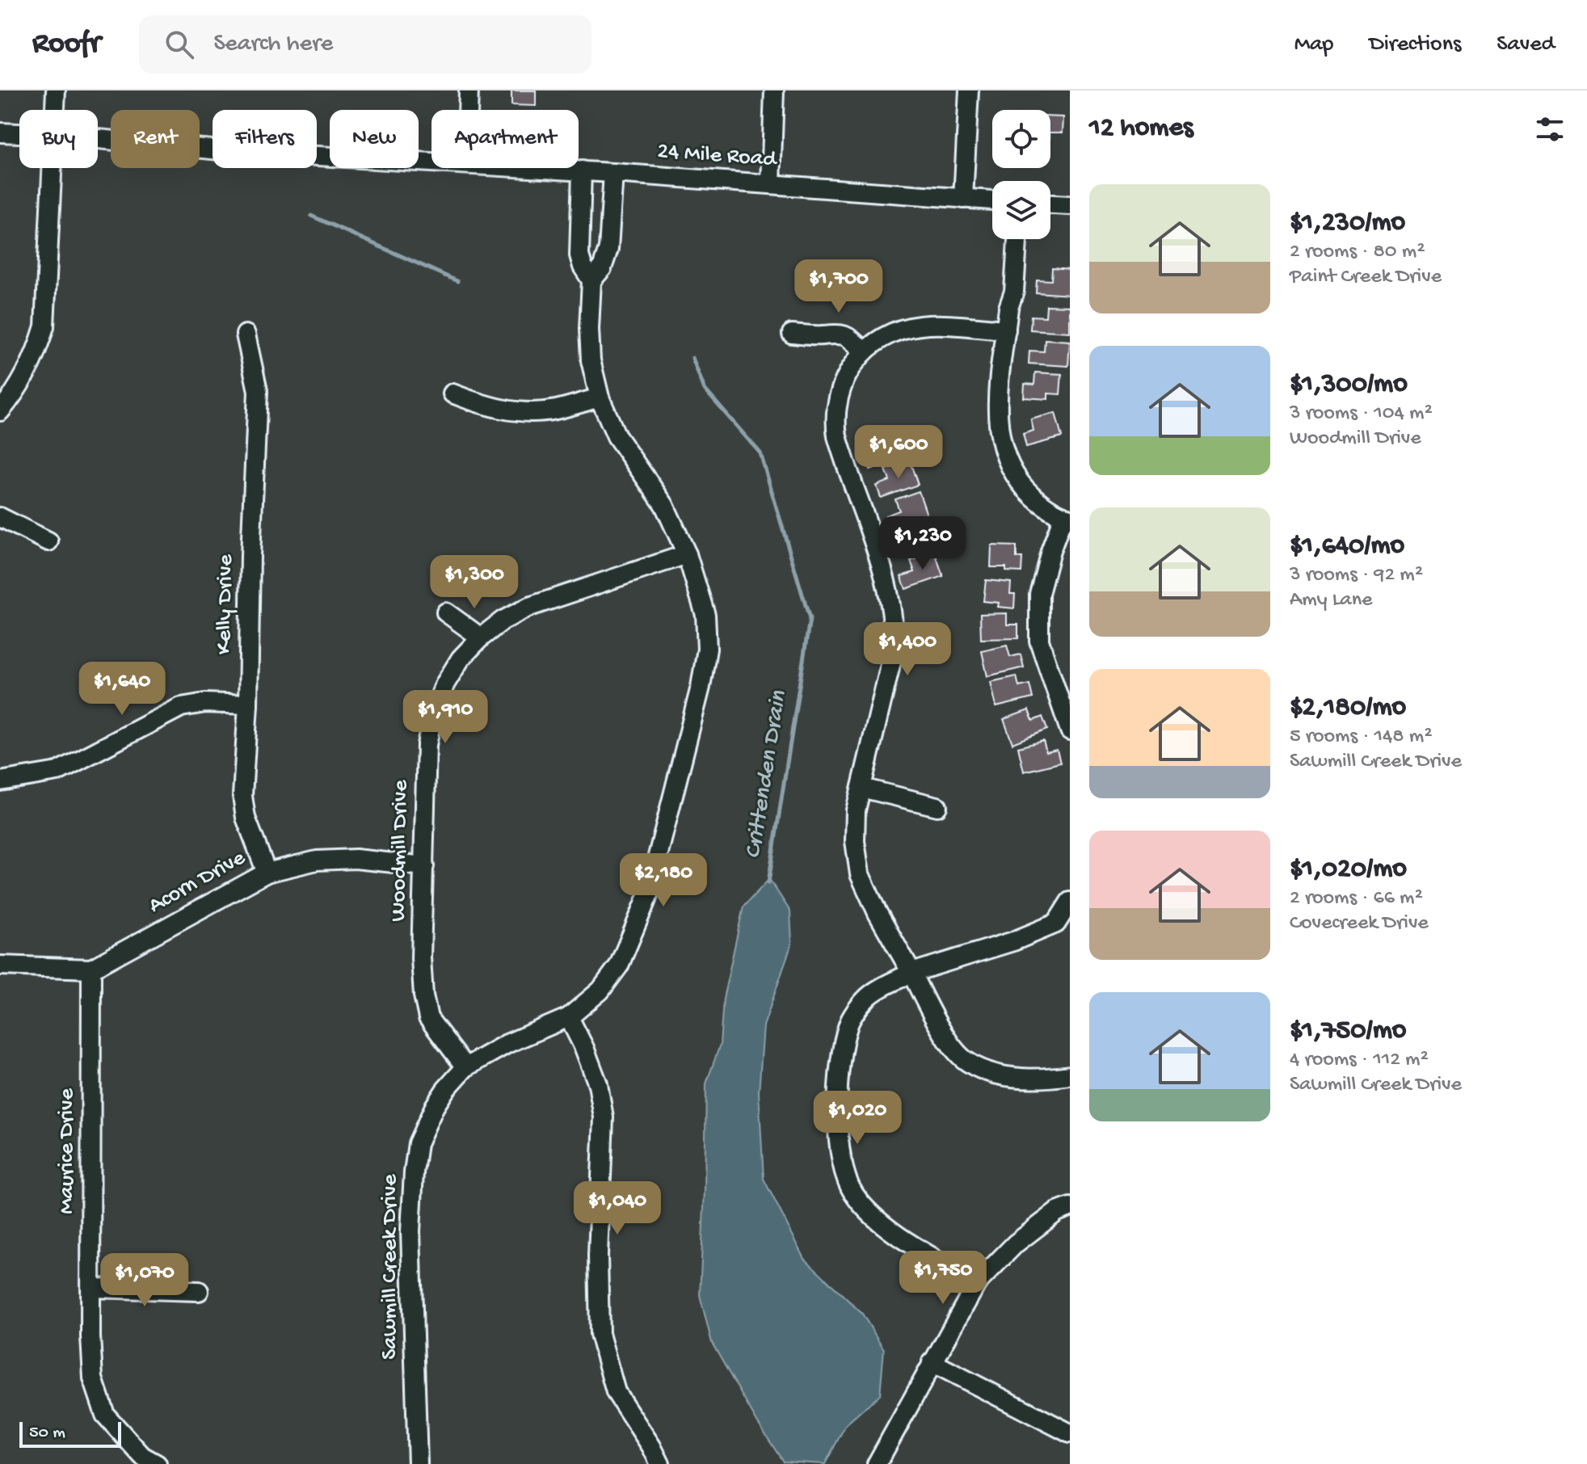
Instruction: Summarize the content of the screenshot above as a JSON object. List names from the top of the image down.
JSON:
{
  "streets": {
    "street": [
      "24 Mile Road",
      "Kelly Drive",
      "Woodmill Drive",
      "Acorn Drive",
      "Maurice Drive",
      "Sawmill Creek Drive"
    ]
  },
  "crossings": [
    ["24 Mile Road", "Sawmill Creek Drive"],
    ["Kelly Drive", "Acorn Drive"],
    ["Woodmill Drive", "Acorn Drive"],
    ["Woodmill Drive", "Sawmill Creek Drive"],
    ["Acorn Drive", "Maurice Drive"]
  ],
  "water": ["Crittenden Drain"],
  "scale_bar": "50 m",
  "page": {
    "header": "Roofr",
    "search": "Search here",
    "nav": ["Map", "Directions", "Saved"],
    "heading": "12 homes",
    "chip": [
      "Buy",
      "Rent",
      "Filters",
      "New",
      "Apartment"
    ],
    "list": [
      {
        "name": "$1,230/mo",
        "note": "2 rooms · 80 m² · Paint Creek Drive"
      },
      {
        "name": "$1,300/mo",
        "note": "3 rooms · 104 m² · Woodmill Drive"
      },
      {
        "name": "$1,640/mo",
        "note": "3 rooms · 92 m² · Amy Lane"
      },
      {
        "name": "$2,180/mo",
        "note": "5 rooms · 148 m² · Sawmill Creek Drive"
      },
      {
        "name": "$1,020/mo",
        "note": "2 rooms · 66 m² · Covecreek Drive"
      },
      {
        "name": "$1,750/mo",
        "note": "4 rooms · 112 m² · Sawmill Creek Drive"
      }
    ],
    "price": [
      "$1,700",
      "$1,600",
      "$1,230",
      "$1,300",
      "$1,400",
      "$1,640",
      "$1,910",
      "$2,180",
      "$1,020",
      "$1,040",
      "$1,750",
      "$1,070"
    ],
    "scale": "50 m"
  }
}
